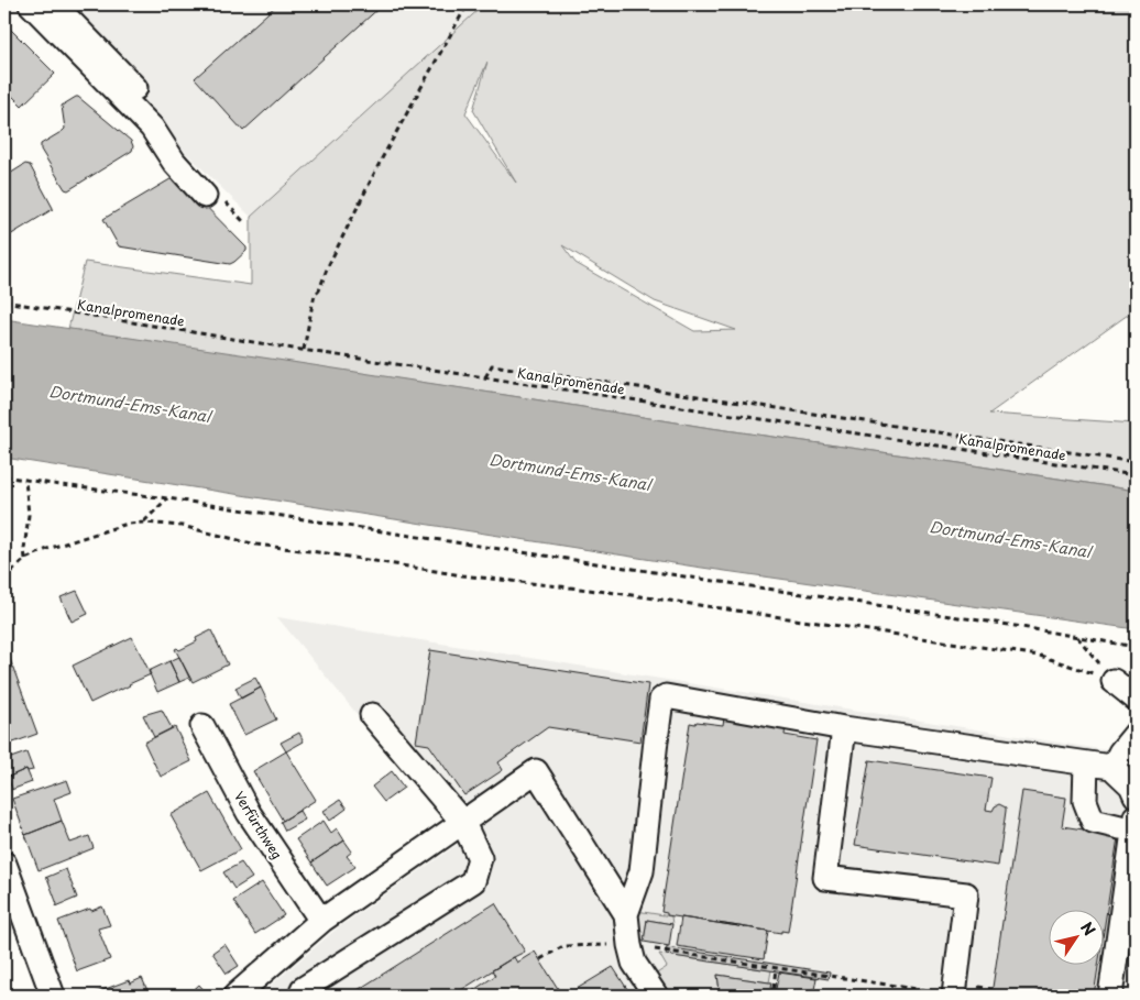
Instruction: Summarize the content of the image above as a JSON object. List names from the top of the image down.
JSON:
{
  "streets": {
    "street": ["Verfürthweg"],
    "path": ["Kanalpromenade"]
  },
  "water": ["Dortmund-Ems-Kanal"],
  "north": "top right"
}
